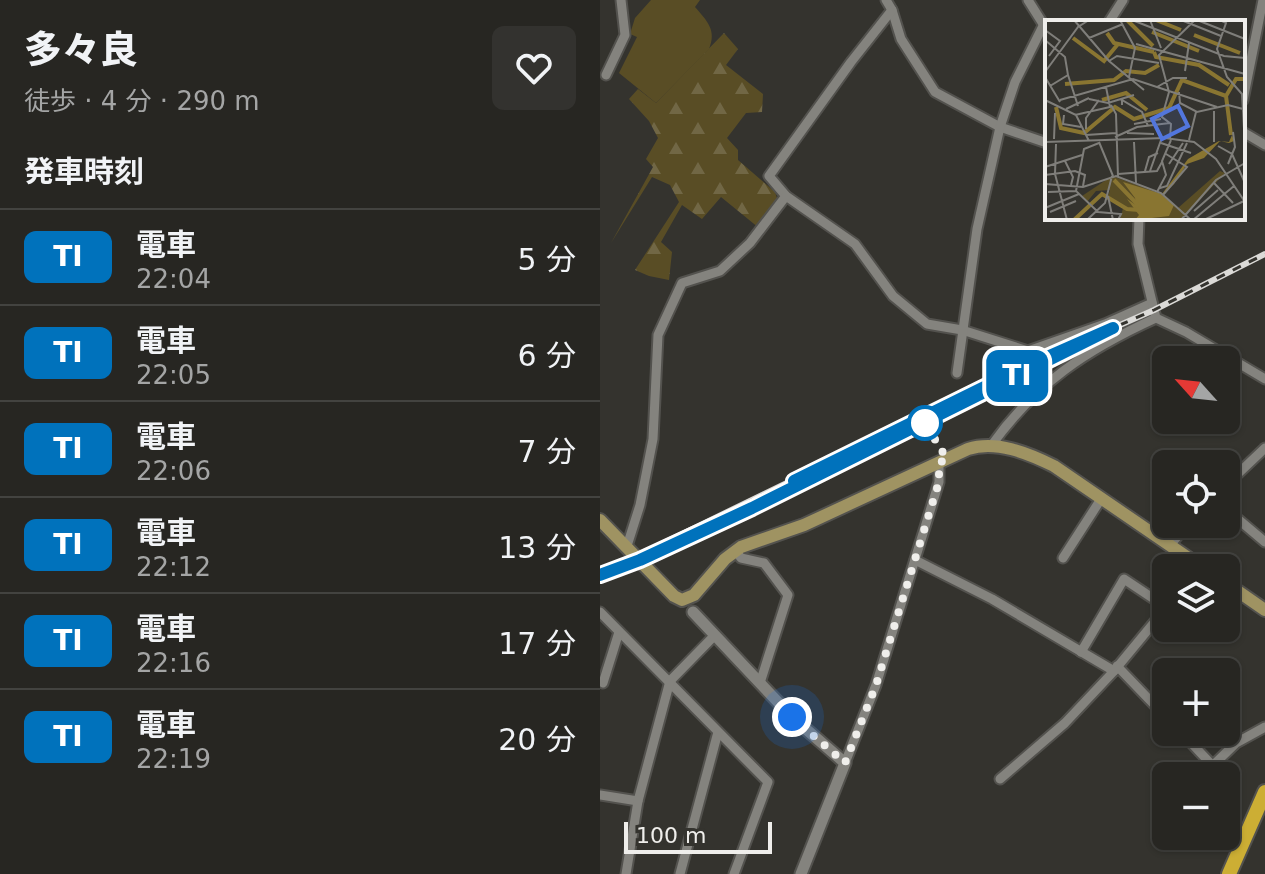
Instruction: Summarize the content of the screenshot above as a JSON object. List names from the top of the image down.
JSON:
{
  "scale_bar": "100 m",
  "north": "top left",
  "page": {
    "heading": [
      ["多々良", "徒歩 · 4 分 · 290 m"],
      "発車時刻"
    ],
    "on_map": "TI",
    "list": [
      {
        "mark": "TI",
        "name": "電車",
        "note": "22:04",
        "value": "5 分"
      },
      {
        "mark": "TI",
        "name": "電車",
        "note": "22:05",
        "value": "6 分"
      },
      {
        "mark": "TI",
        "name": "電車",
        "note": "22:06",
        "value": "7 分"
      },
      {
        "mark": "TI",
        "name": "電車",
        "note": "22:12",
        "value": "13 分"
      },
      {
        "mark": "TI",
        "name": "電車",
        "note": "22:16",
        "value": "17 分"
      },
      {
        "mark": "TI",
        "name": "電車",
        "note": "22:19",
        "value": "20 分"
      }
    ],
    "map_buttons": ["+", "−"],
    "scale": "100 m"
  }
}
